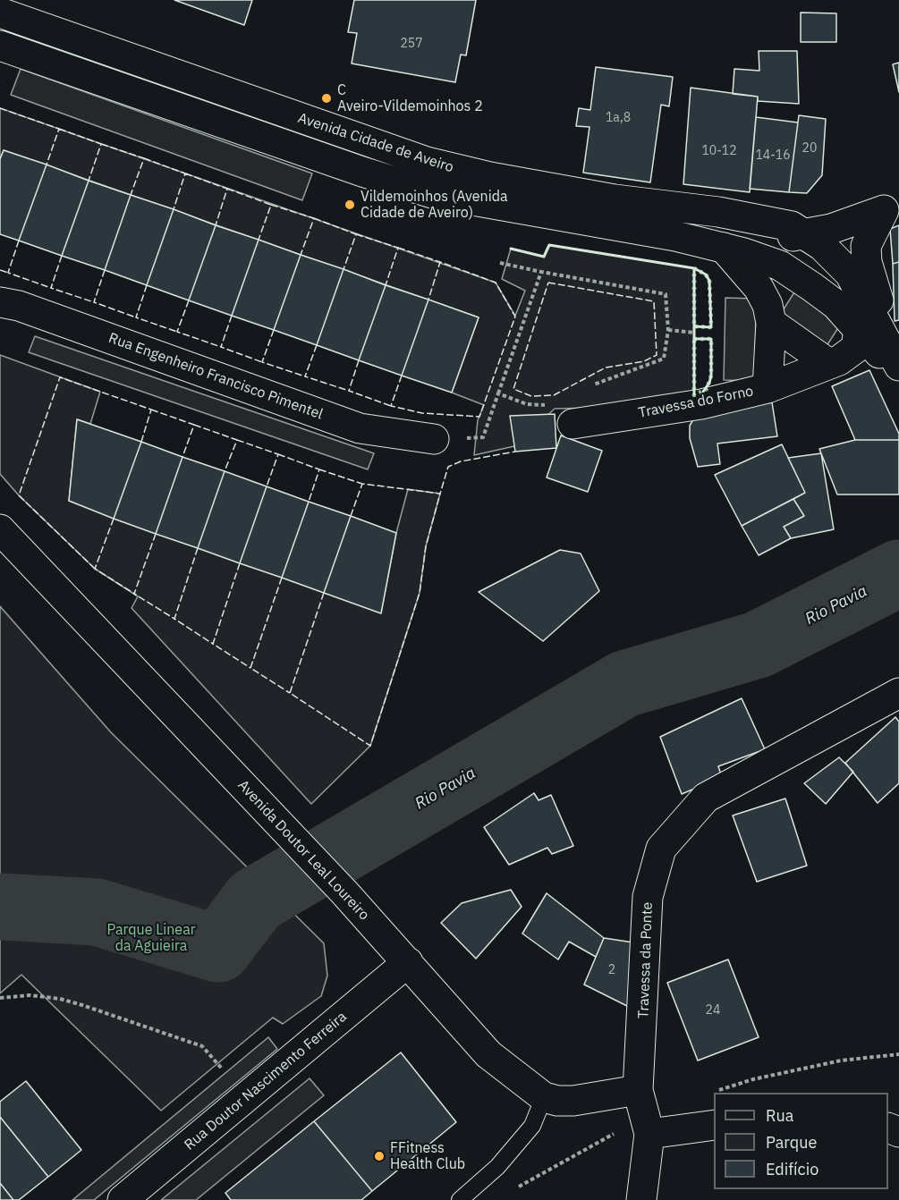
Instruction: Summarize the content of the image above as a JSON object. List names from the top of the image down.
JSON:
{
  "streets": {
    "street": [
      "Avenida Cidade de Aveiro",
      "Rua Engenheiro Francisco Pimentel",
      "Travessa do Forno",
      "Avenida Doutor Leal Loureiro",
      "Travessa da Ponte",
      "Rua Doutor Nascimento Ferreira"
    ]
  },
  "crossings": [
    ["Avenida Cidade de Aveiro", "Travessa do Forno"],
    ["Avenida Doutor Leal Loureiro", "Travessa da Ponte"],
    ["Avenida Doutor Leal Loureiro", "Rua Doutor Nascimento Ferreira"]
  ],
  "water": ["Rio Pavia"],
  "parks": ["Parque Linear da Aguieira"],
  "places": ["C Aveiro-Vildemoinhos 2", "Vildemoinhos (Avenida Cidade de Aveiro)", "FFitness Health Club"],
  "house_numbers": [
    "257",
    "1a,8",
    "20",
    "10-12",
    "14-16",
    "2",
    "24"
  ],
  "legend": ["Rua", "Parque", "Edifício"]
}
